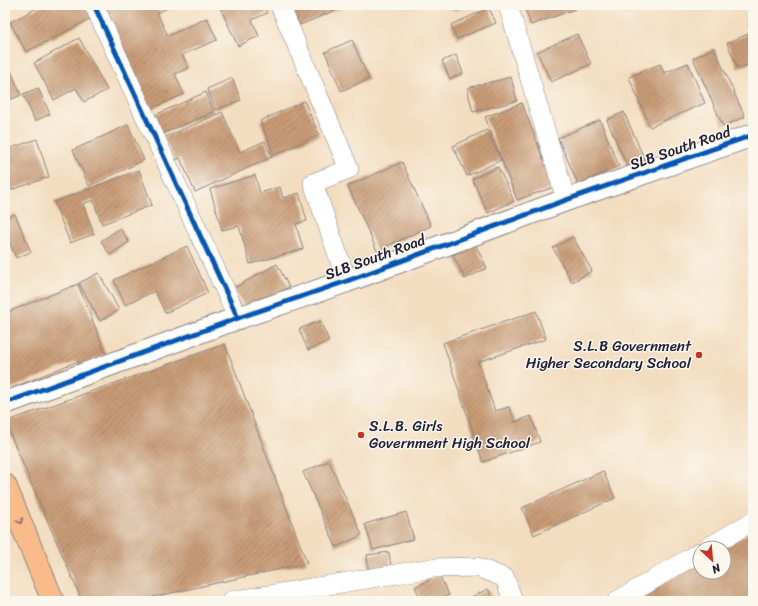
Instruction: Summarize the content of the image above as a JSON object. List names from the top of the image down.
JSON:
{
  "streets": {
    "street": ["SLB South Road"]
  },
  "places": ["S.L.B Government Higher Secondary School", "S.L.B. Girls Government High School"],
  "north": "bottom right"
}
